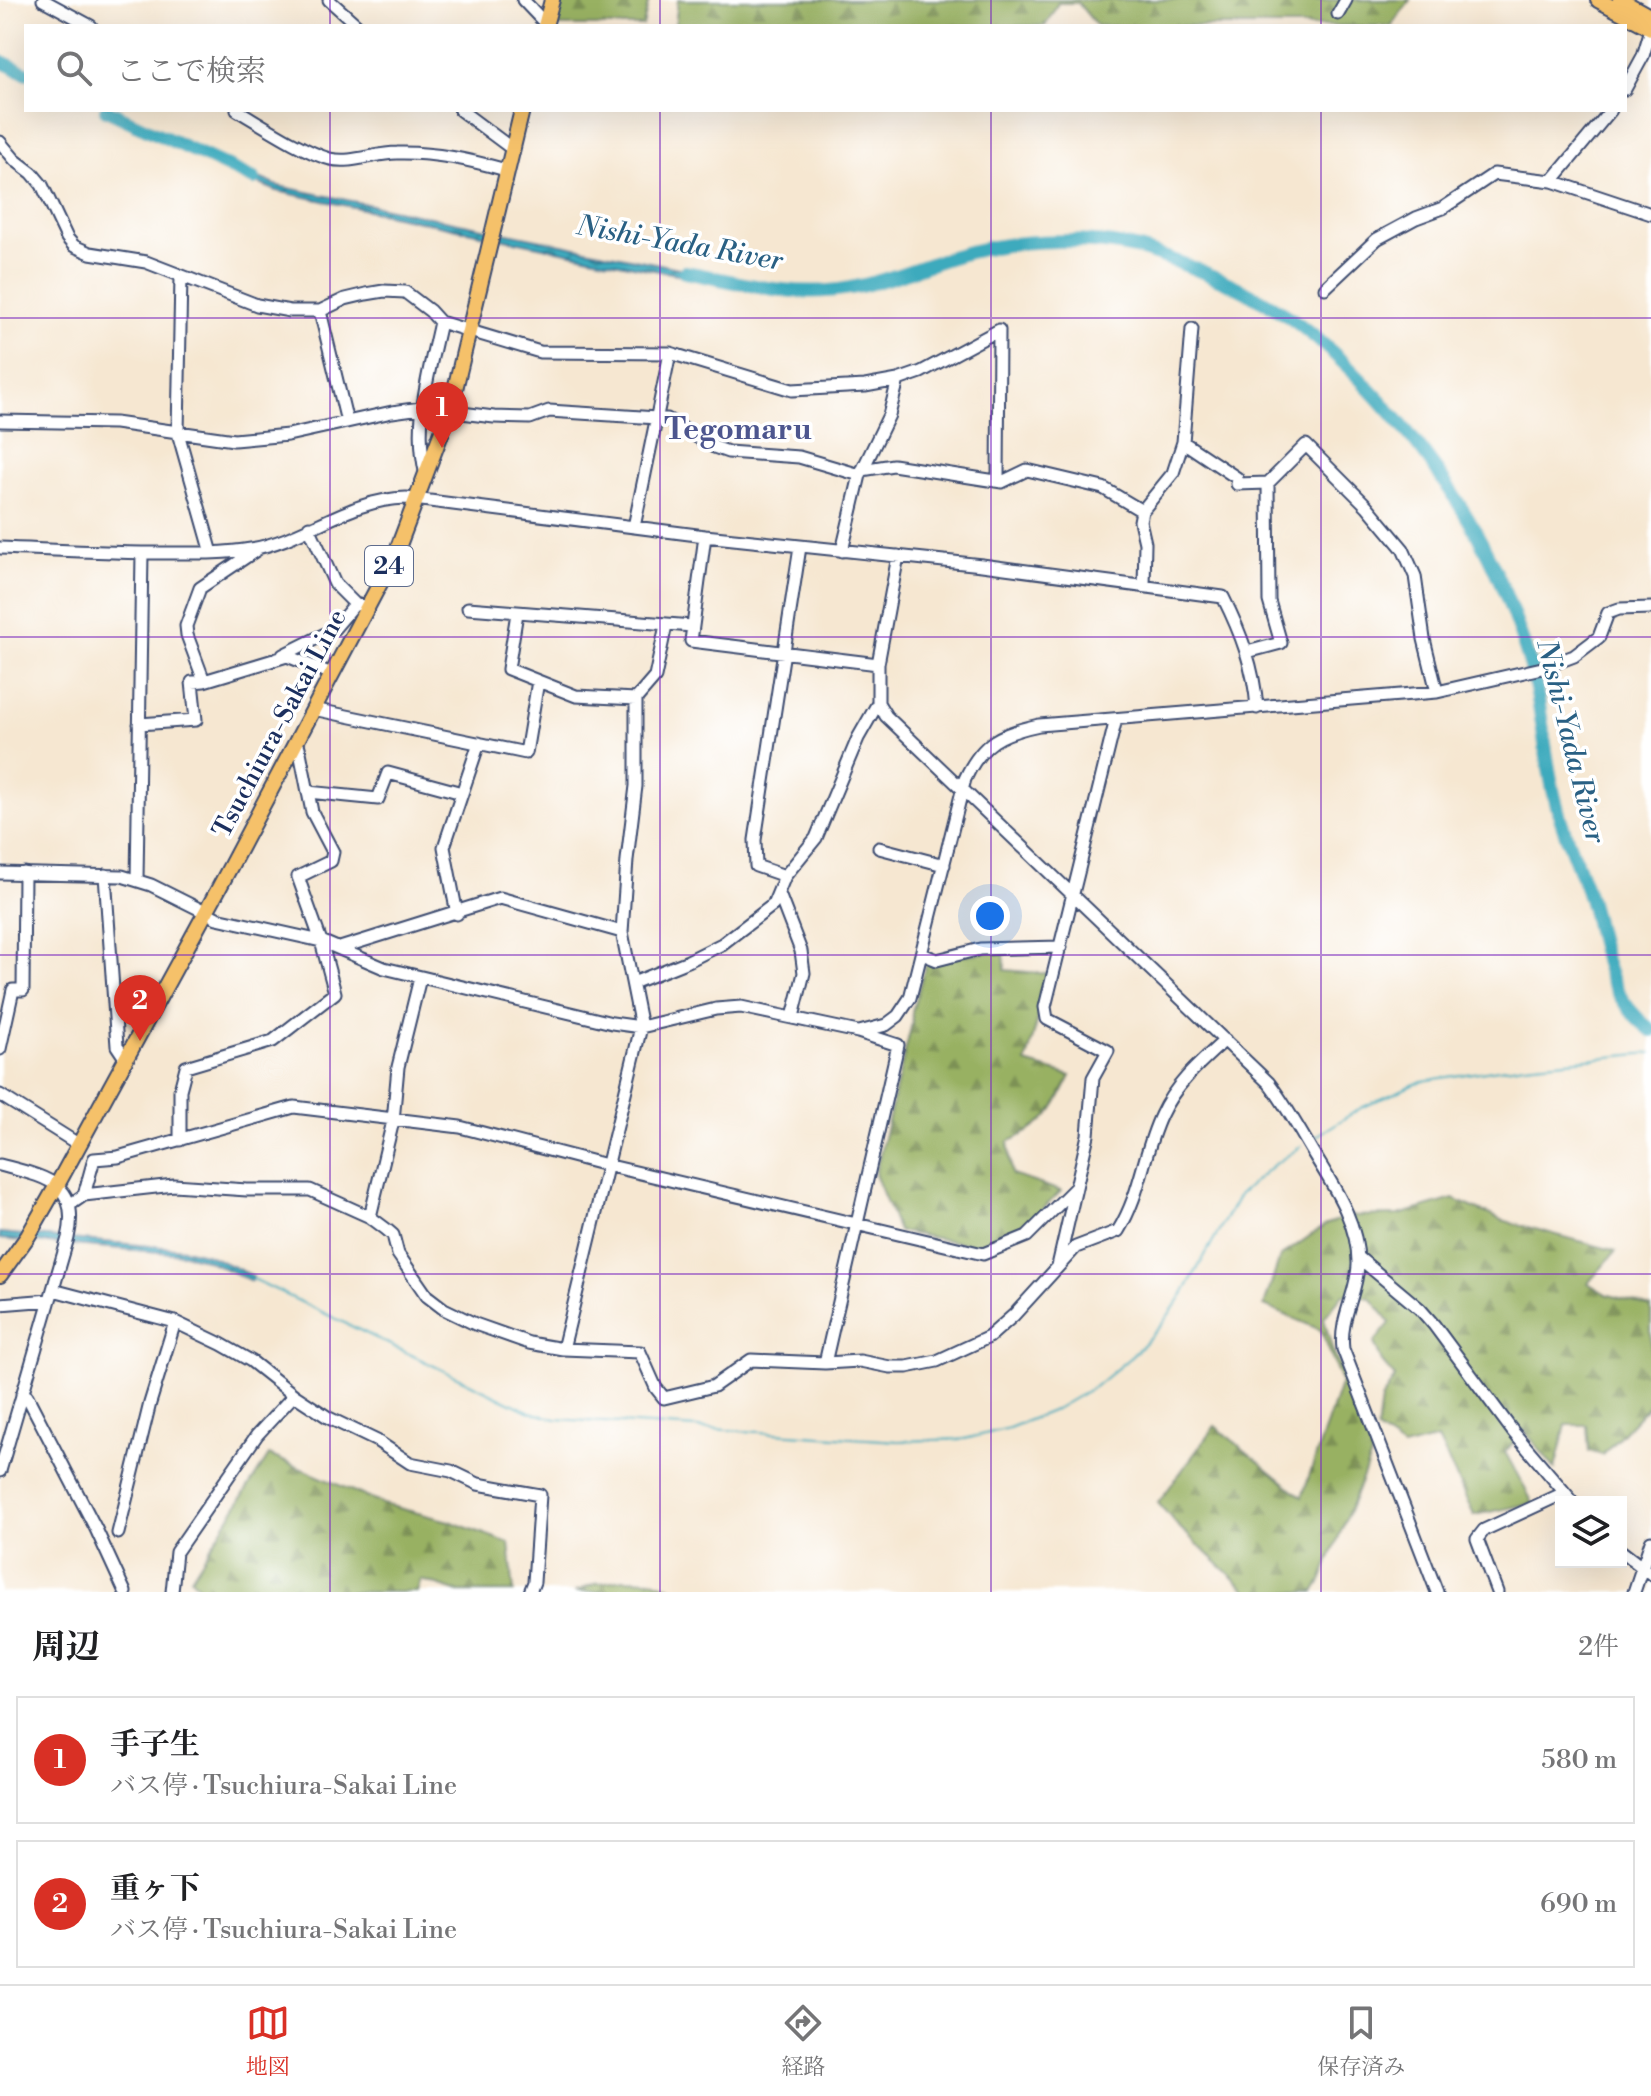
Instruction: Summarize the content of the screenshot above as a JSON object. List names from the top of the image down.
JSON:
{
  "streets": {
    "main road": ["24", "Tsuchiura-Sakai Line"]
  },
  "districts": ["Tegomaru"],
  "water": ["Nishi-Yada River"],
  "page": {
    "search": "ここで検索",
    "pins": ["1", "2"],
    "heading": ["周辺", "2件"],
    "list": [
      {
        "mark": "1",
        "name": "手子生",
        "note": "バス停 · Tsuchiura-Sakai Line",
        "value": "580 m"
      },
      {
        "mark": "2",
        "name": "重ヶ下",
        "note": "バス停 · Tsuchiura-Sakai Line",
        "value": "690 m"
      }
    ],
    "nav": ["地図", "経路", "保存済み"]
  }
}
